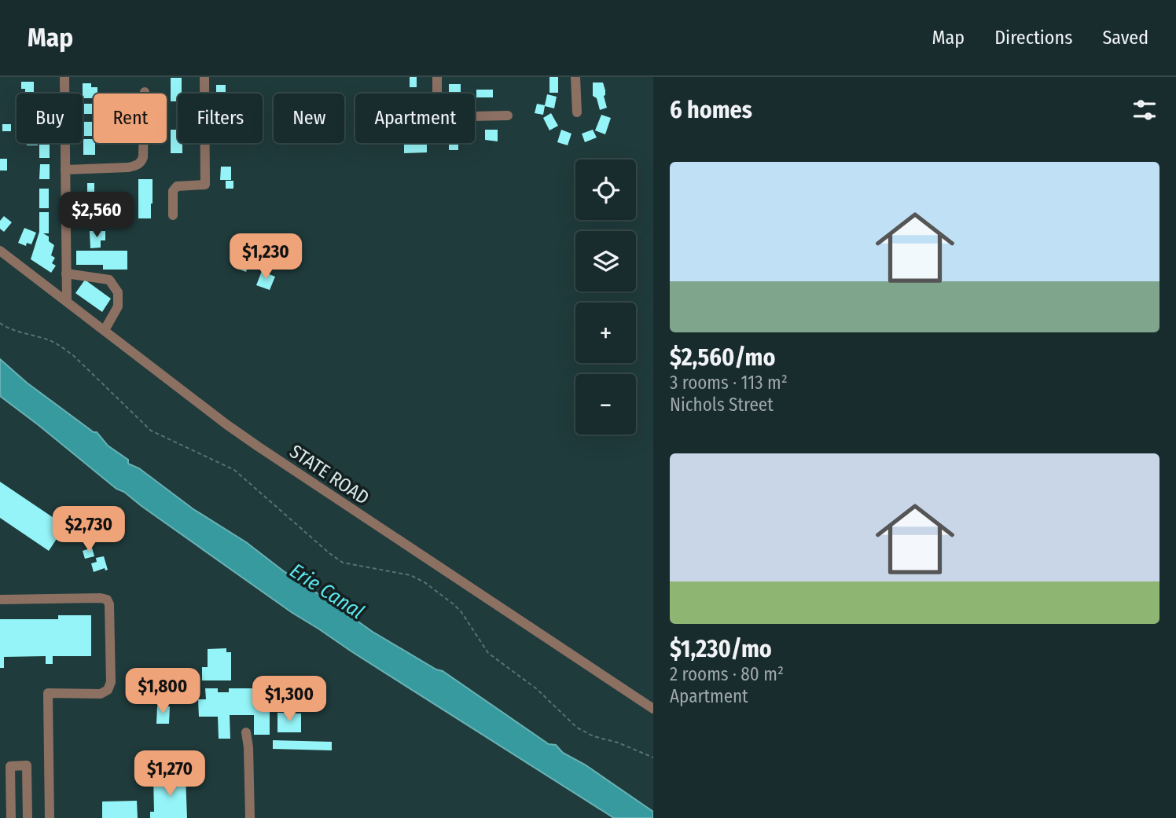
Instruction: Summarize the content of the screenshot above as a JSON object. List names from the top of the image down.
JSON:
{
  "streets": {
    "street": ["STATE ROAD"]
  },
  "water": ["Erie Canal"],
  "page": {
    "header": "Map",
    "nav": ["Map", "Directions", "Saved"],
    "heading": "6 homes",
    "chip": [
      "Buy",
      "Rent",
      "Filters",
      "New",
      "Apartment"
    ],
    "list": [
      {
        "name": "$2,560/mo",
        "note": "3 rooms · 113 m² · Nichols Street"
      },
      {
        "name": "$1,230/mo",
        "note": "2 rooms · 80 m² · Apartment"
      }
    ],
    "map_buttons": ["+", "−"],
    "price": [
      "$2,560",
      "$1,230",
      "$2,730",
      "$1,800",
      "$1,300",
      "$1,270"
    ]
  }
}
